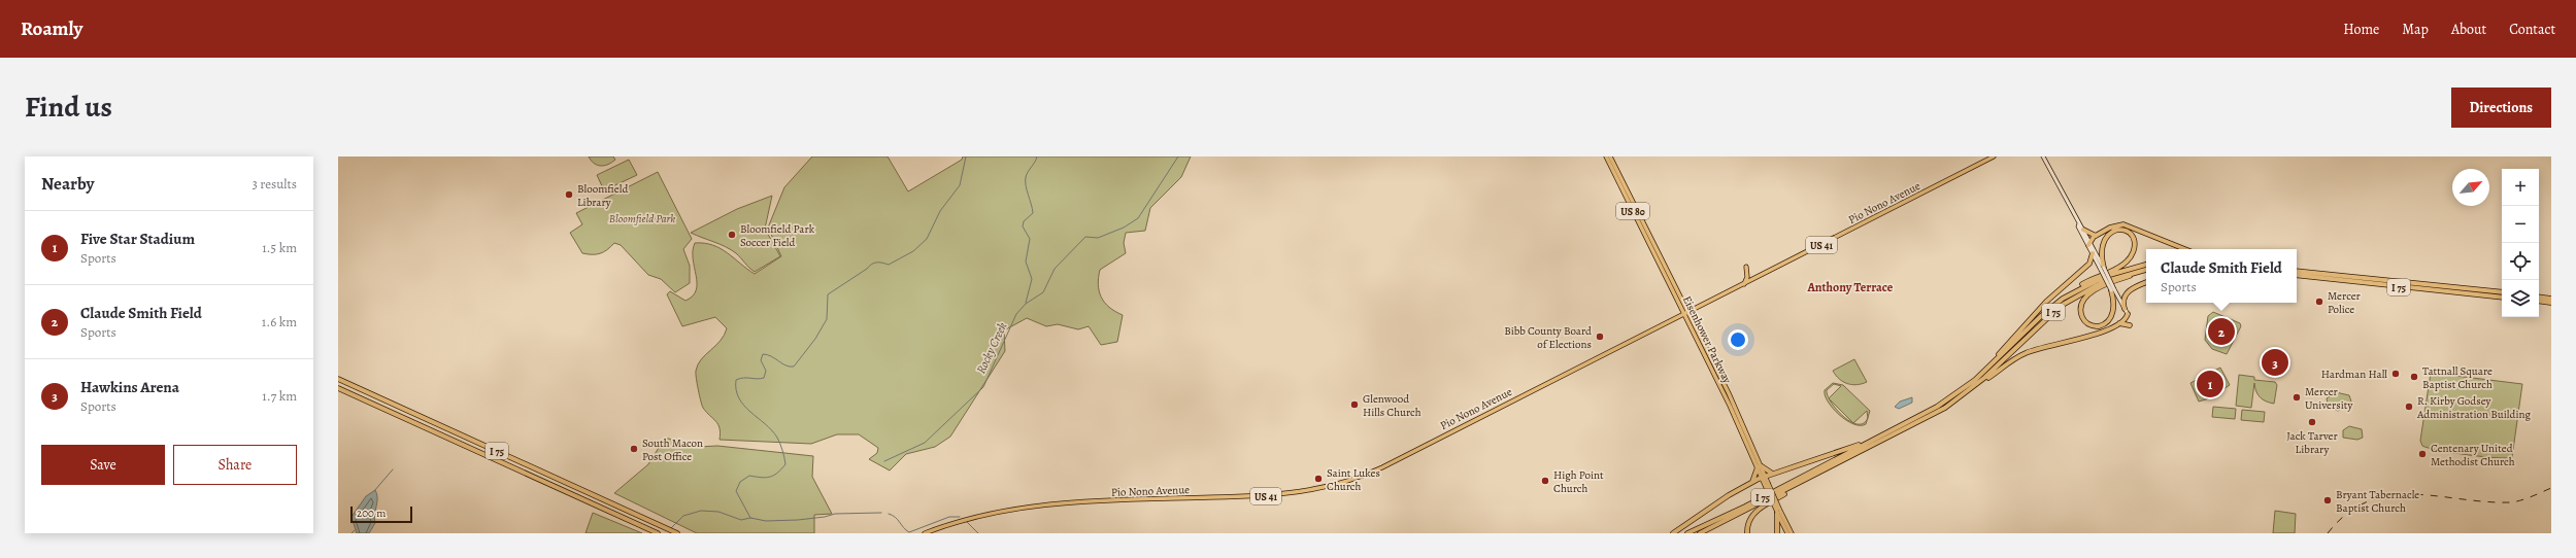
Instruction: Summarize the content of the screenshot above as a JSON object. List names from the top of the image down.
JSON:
{
  "streets": {
    "highway": ["I 75"],
    "main road": [
      "Pio Nono Avenue",
      "US 80",
      "US 41",
      "Eisenhower Parkway"
    ]
  },
  "crossings": [
    ["Pio Nono Avenue", "Eisenhower Parkway"]
  ],
  "districts": ["Anthony Terrace"],
  "water": ["Rocky Creek"],
  "parks": ["Bloomfield Park"],
  "places": [
    "Bloomfield Library",
    "Bloomfield Park Soccer Field",
    "Mercer Police",
    "Bibb County Board of Elections",
    "Hardman Hall",
    "Tattnall Square Baptist Church",
    "Mercer University",
    "Glenwood Hills Church",
    "R. Kirby Godsey Administration Building",
    "Jack Tarver Library",
    "South Macon Post Office",
    "Centenary United Methodist Church",
    "Saint Lukes Church",
    "High Point Church",
    "Bryant Tabernacle Baptist Church"
  ],
  "scale_bar": "200 m",
  "north": "top right",
  "page": {
    "header": "Roamly",
    "nav": [
      "Home",
      "Map",
      "About",
      "Contact"
    ],
    "title": "Find us",
    "buttons": [
      "Directions",
      ["Save", "Share"]
    ],
    "heading": ["Nearby", "3 results"],
    "map_buttons": ["+", "−"],
    "list": [
      {
        "mark": "1",
        "name": "Five Star Stadium",
        "note": "Sports",
        "value": "1.5 km"
      },
      {
        "mark": "2",
        "name": "Claude Smith Field",
        "note": "Sports",
        "value": "1.6 km"
      },
      {
        "mark": "3",
        "name": "Hawkins Arena",
        "note": "Sports",
        "value": "1.7 km"
      }
    ],
    "popup": ["Claude Smith Field", "Sports"],
    "pins": ["2", "3", "1"],
    "scale": "200 m"
  }
}
